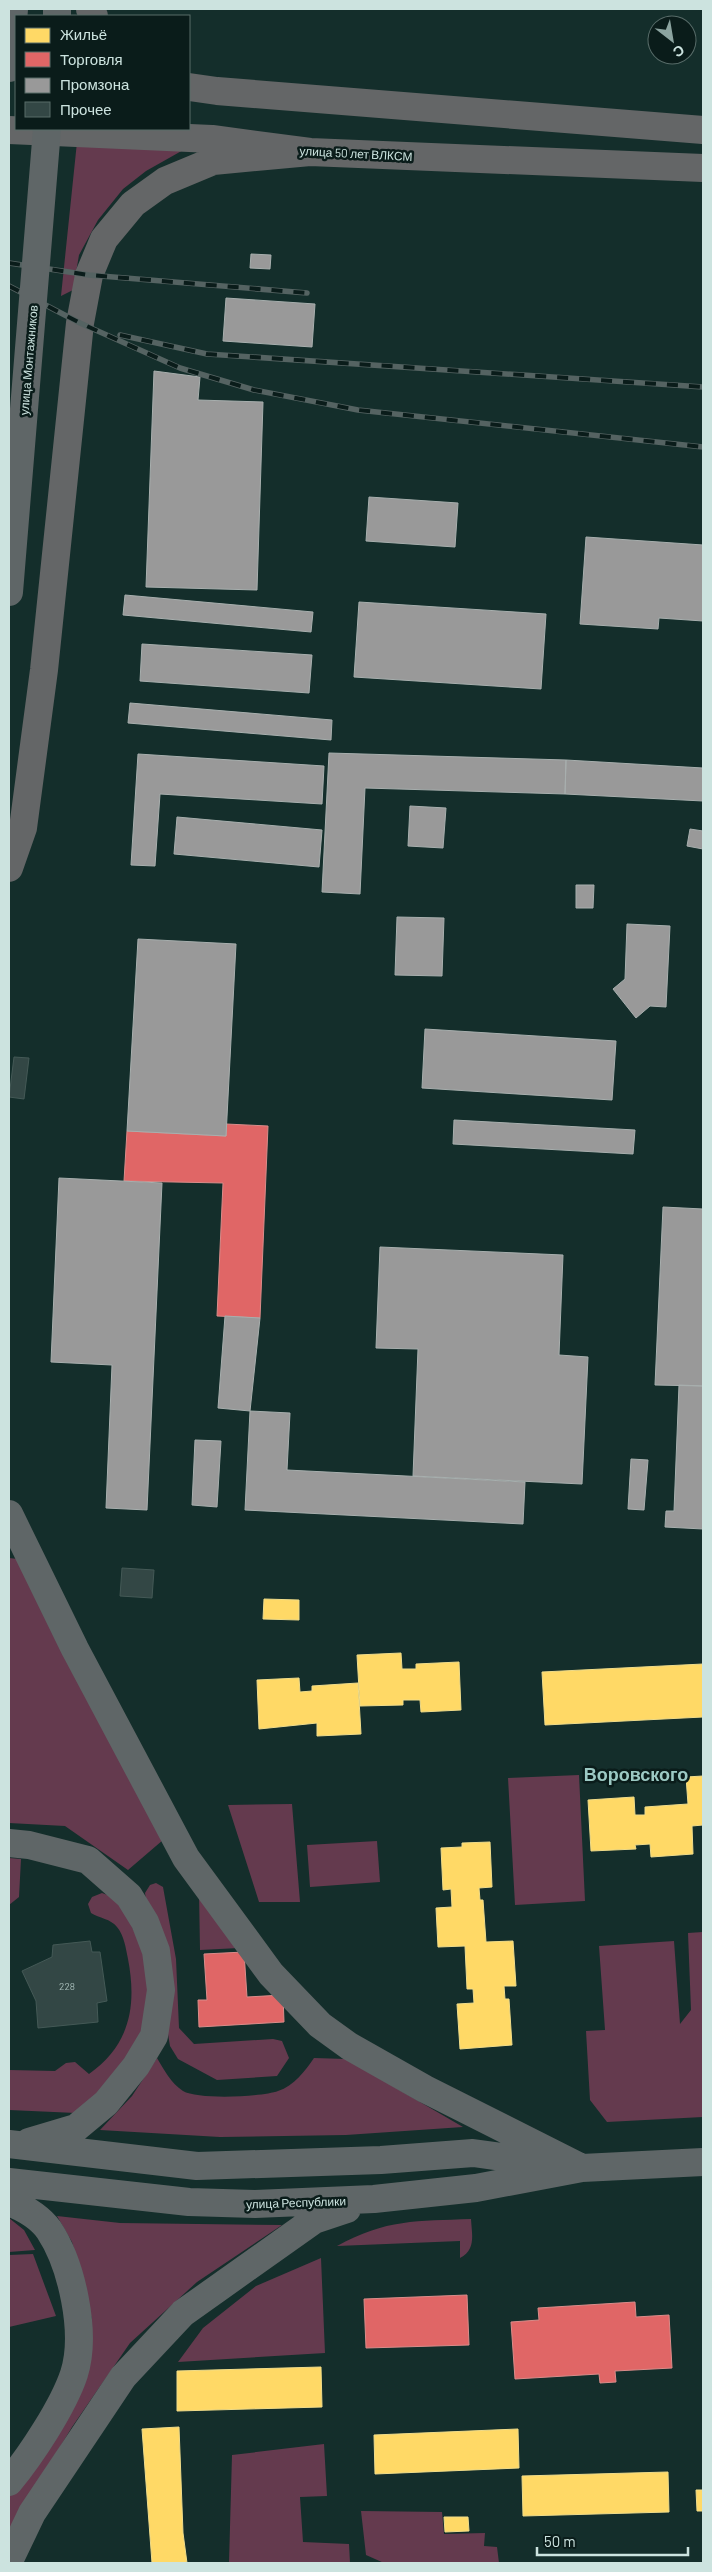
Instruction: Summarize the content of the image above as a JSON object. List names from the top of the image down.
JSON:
{
  "streets": {
    "main road": ["улица Монтажников", "улица Республики"],
    "street": ["улица 50 лет ВЛКСМ"]
  },
  "districts": ["Воровского"],
  "house_numbers": ["228"],
  "legend": [
    "Жильё",
    "Торговля",
    "Промзона",
    "Прочее"
  ],
  "scale_bar": "50 m",
  "north": "bottom right"
}
